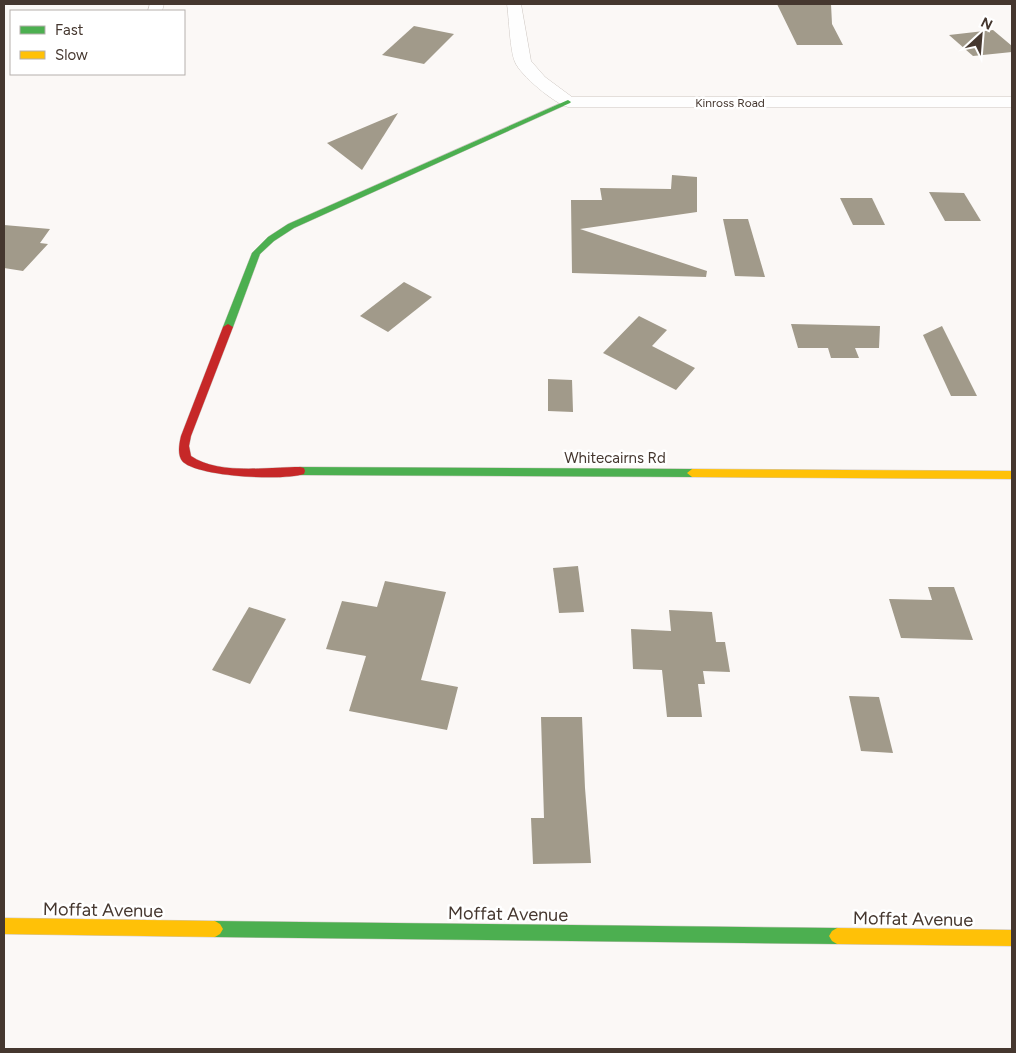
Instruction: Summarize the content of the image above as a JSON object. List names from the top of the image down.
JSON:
{
  "streets": {
    "street": ["Kinross Road", "Whitecairns Rd", "Moffat Avenue"]
  },
  "crossings": [
    ["Kinross Road", "Whitecairns Rd"]
  ],
  "legend": ["Fast", "Slow"],
  "north": "top right"
}
